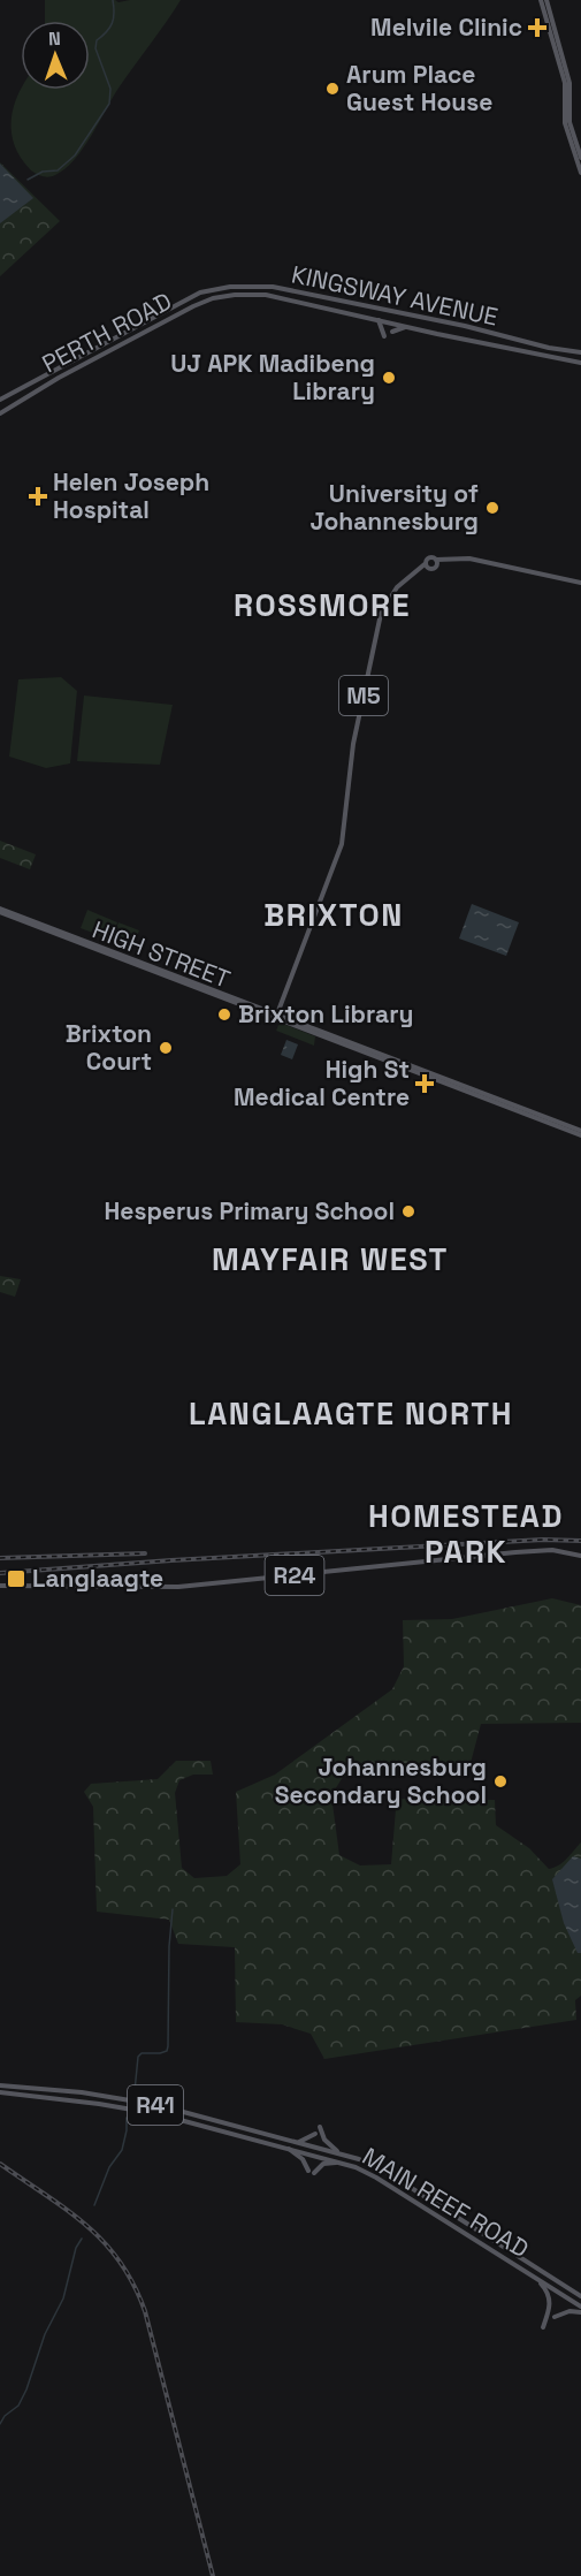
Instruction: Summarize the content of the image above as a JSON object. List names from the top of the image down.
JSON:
{
  "streets": {
    "main road": [
      "KINGSWAY AVENUE",
      "PERTH ROAD",
      "M5",
      "HIGH STREET",
      "R24",
      "R41",
      "MAIN REEF ROAD"
    ]
  },
  "crossings": [
    ["KINGSWAY AVENUE", "PERTH ROAD"],
    ["M5", "HIGH STREET"]
  ],
  "districts": [
    "ROSSMORE",
    "BRIXTON",
    "MAYFAIR WEST",
    "LANGLAAGTE NORTH",
    "HOMESTEAD PARK"
  ],
  "places": {
    "health": ["Melvile Clinic", "Helen Joseph Hospital", "High St Medical Centre"],
    "other": [
      "Arum Place Guest House",
      "UJ APK Madibeng Library",
      "University of Johannesburg",
      "Brixton Library",
      "Brixton Court",
      "Hesperus Primary School",
      "Johannesburg Secondary School"
    ],
    "transit": ["Langlaagte"]
  },
  "north": "top"
}
